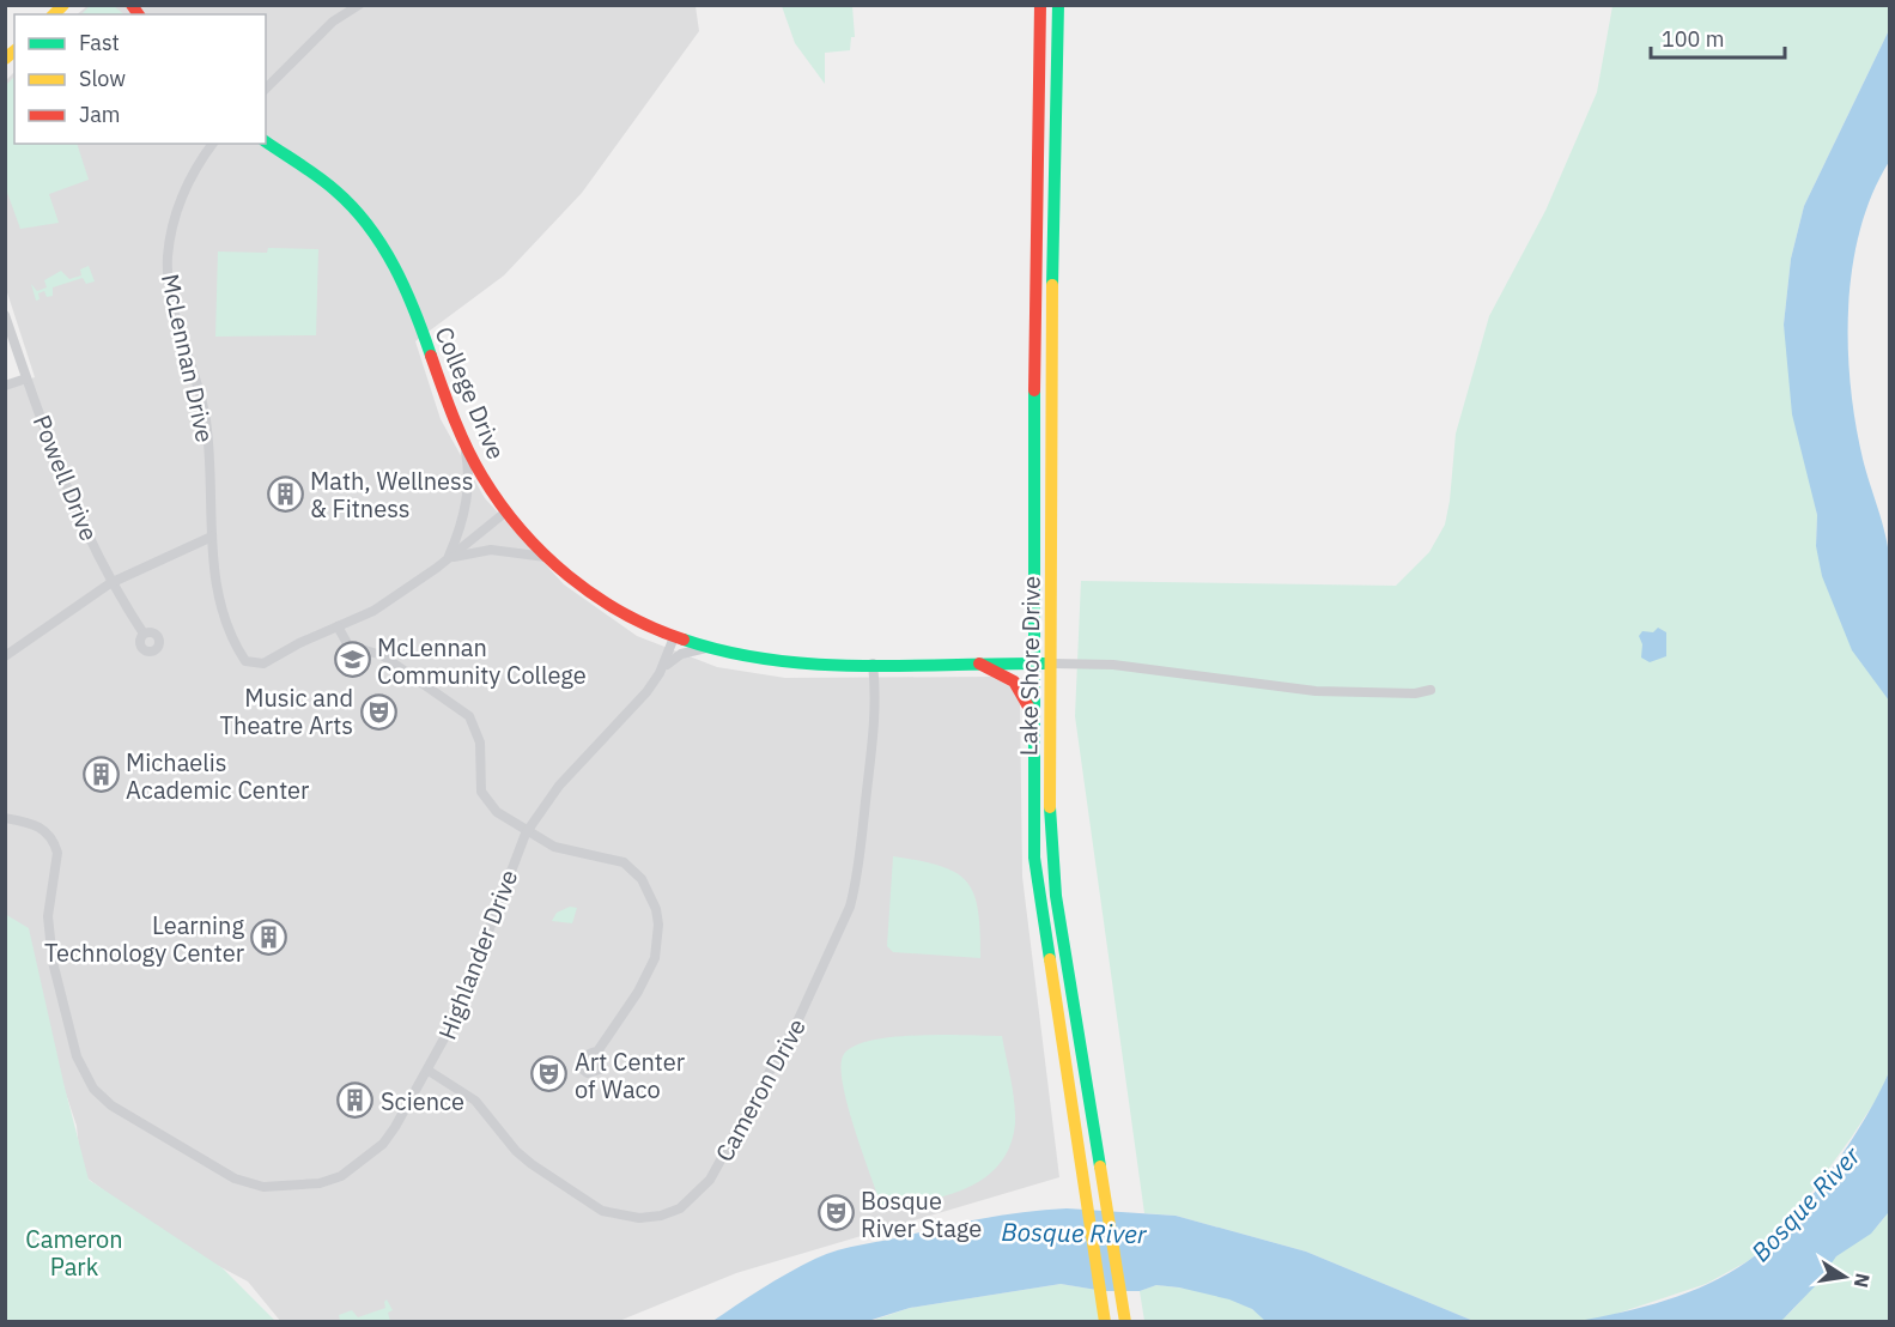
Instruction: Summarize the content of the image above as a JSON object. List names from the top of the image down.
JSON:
{
  "streets": {
    "main road": ["College Drive", "Lake Shore Drive"],
    "street": [
      "McLennan Drive",
      "Powell Drive",
      "Highlander Drive",
      "Cameron Drive"
    ]
  },
  "crossings": [
    ["College Drive", "Lake Shore Drive"],
    ["College Drive", "Highlander Drive"],
    ["College Drive", "Cameron Drive"],
    ["Highlander Drive", "Cameron Drive"]
  ],
  "water": ["Bosque River"],
  "parks": ["Cameron Park"],
  "places": {
    "building": [
      "Math, Wellness & Fitness",
      "Michaelis Academic Center",
      "Learning Technology Center",
      "Science"
    ],
    "school or university": ["McLennan Community College"],
    "theatre": ["Music and Theatre Arts", "Art Center of Waco", "Bosque River Stage"]
  },
  "legend": ["Fast", "Slow", "Jam"],
  "scale_bar": "100 m",
  "north": "right"
}
